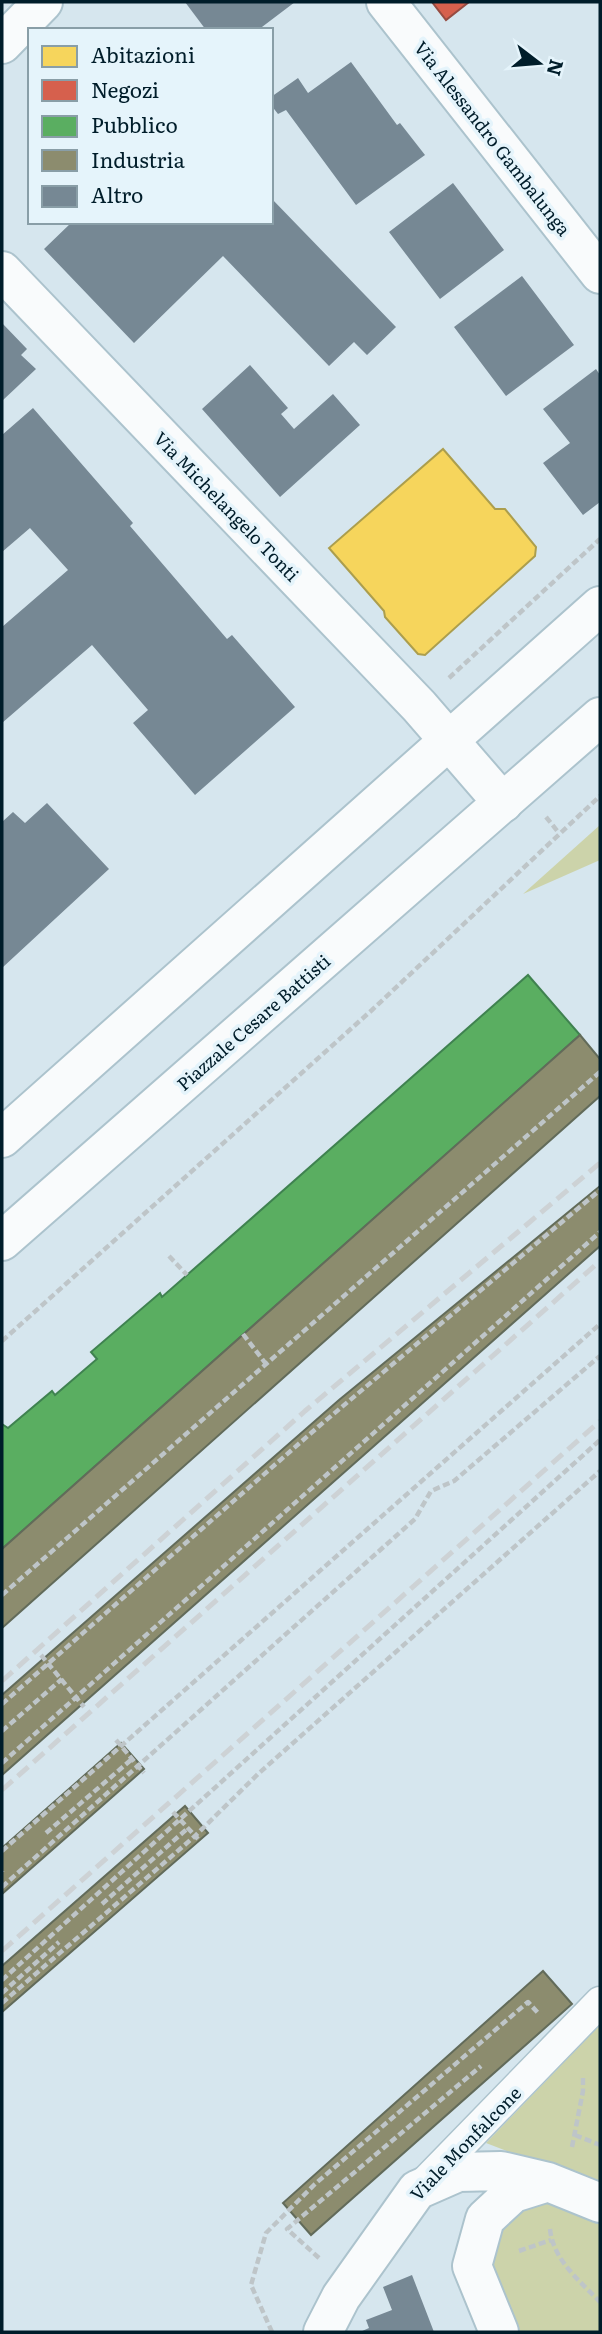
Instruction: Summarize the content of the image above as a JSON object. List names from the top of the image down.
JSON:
{
  "streets": {
    "street": [
      "Via Alessandro Gambalunga",
      "Via Michelangelo Tonti",
      "Piazzale Cesare Battisti",
      "Viale Monfalcone"
    ]
  },
  "legend": [
    "Abitazioni",
    "Negozi",
    "Pubblico",
    "Industria",
    "Altro"
  ],
  "north": "right"
}
